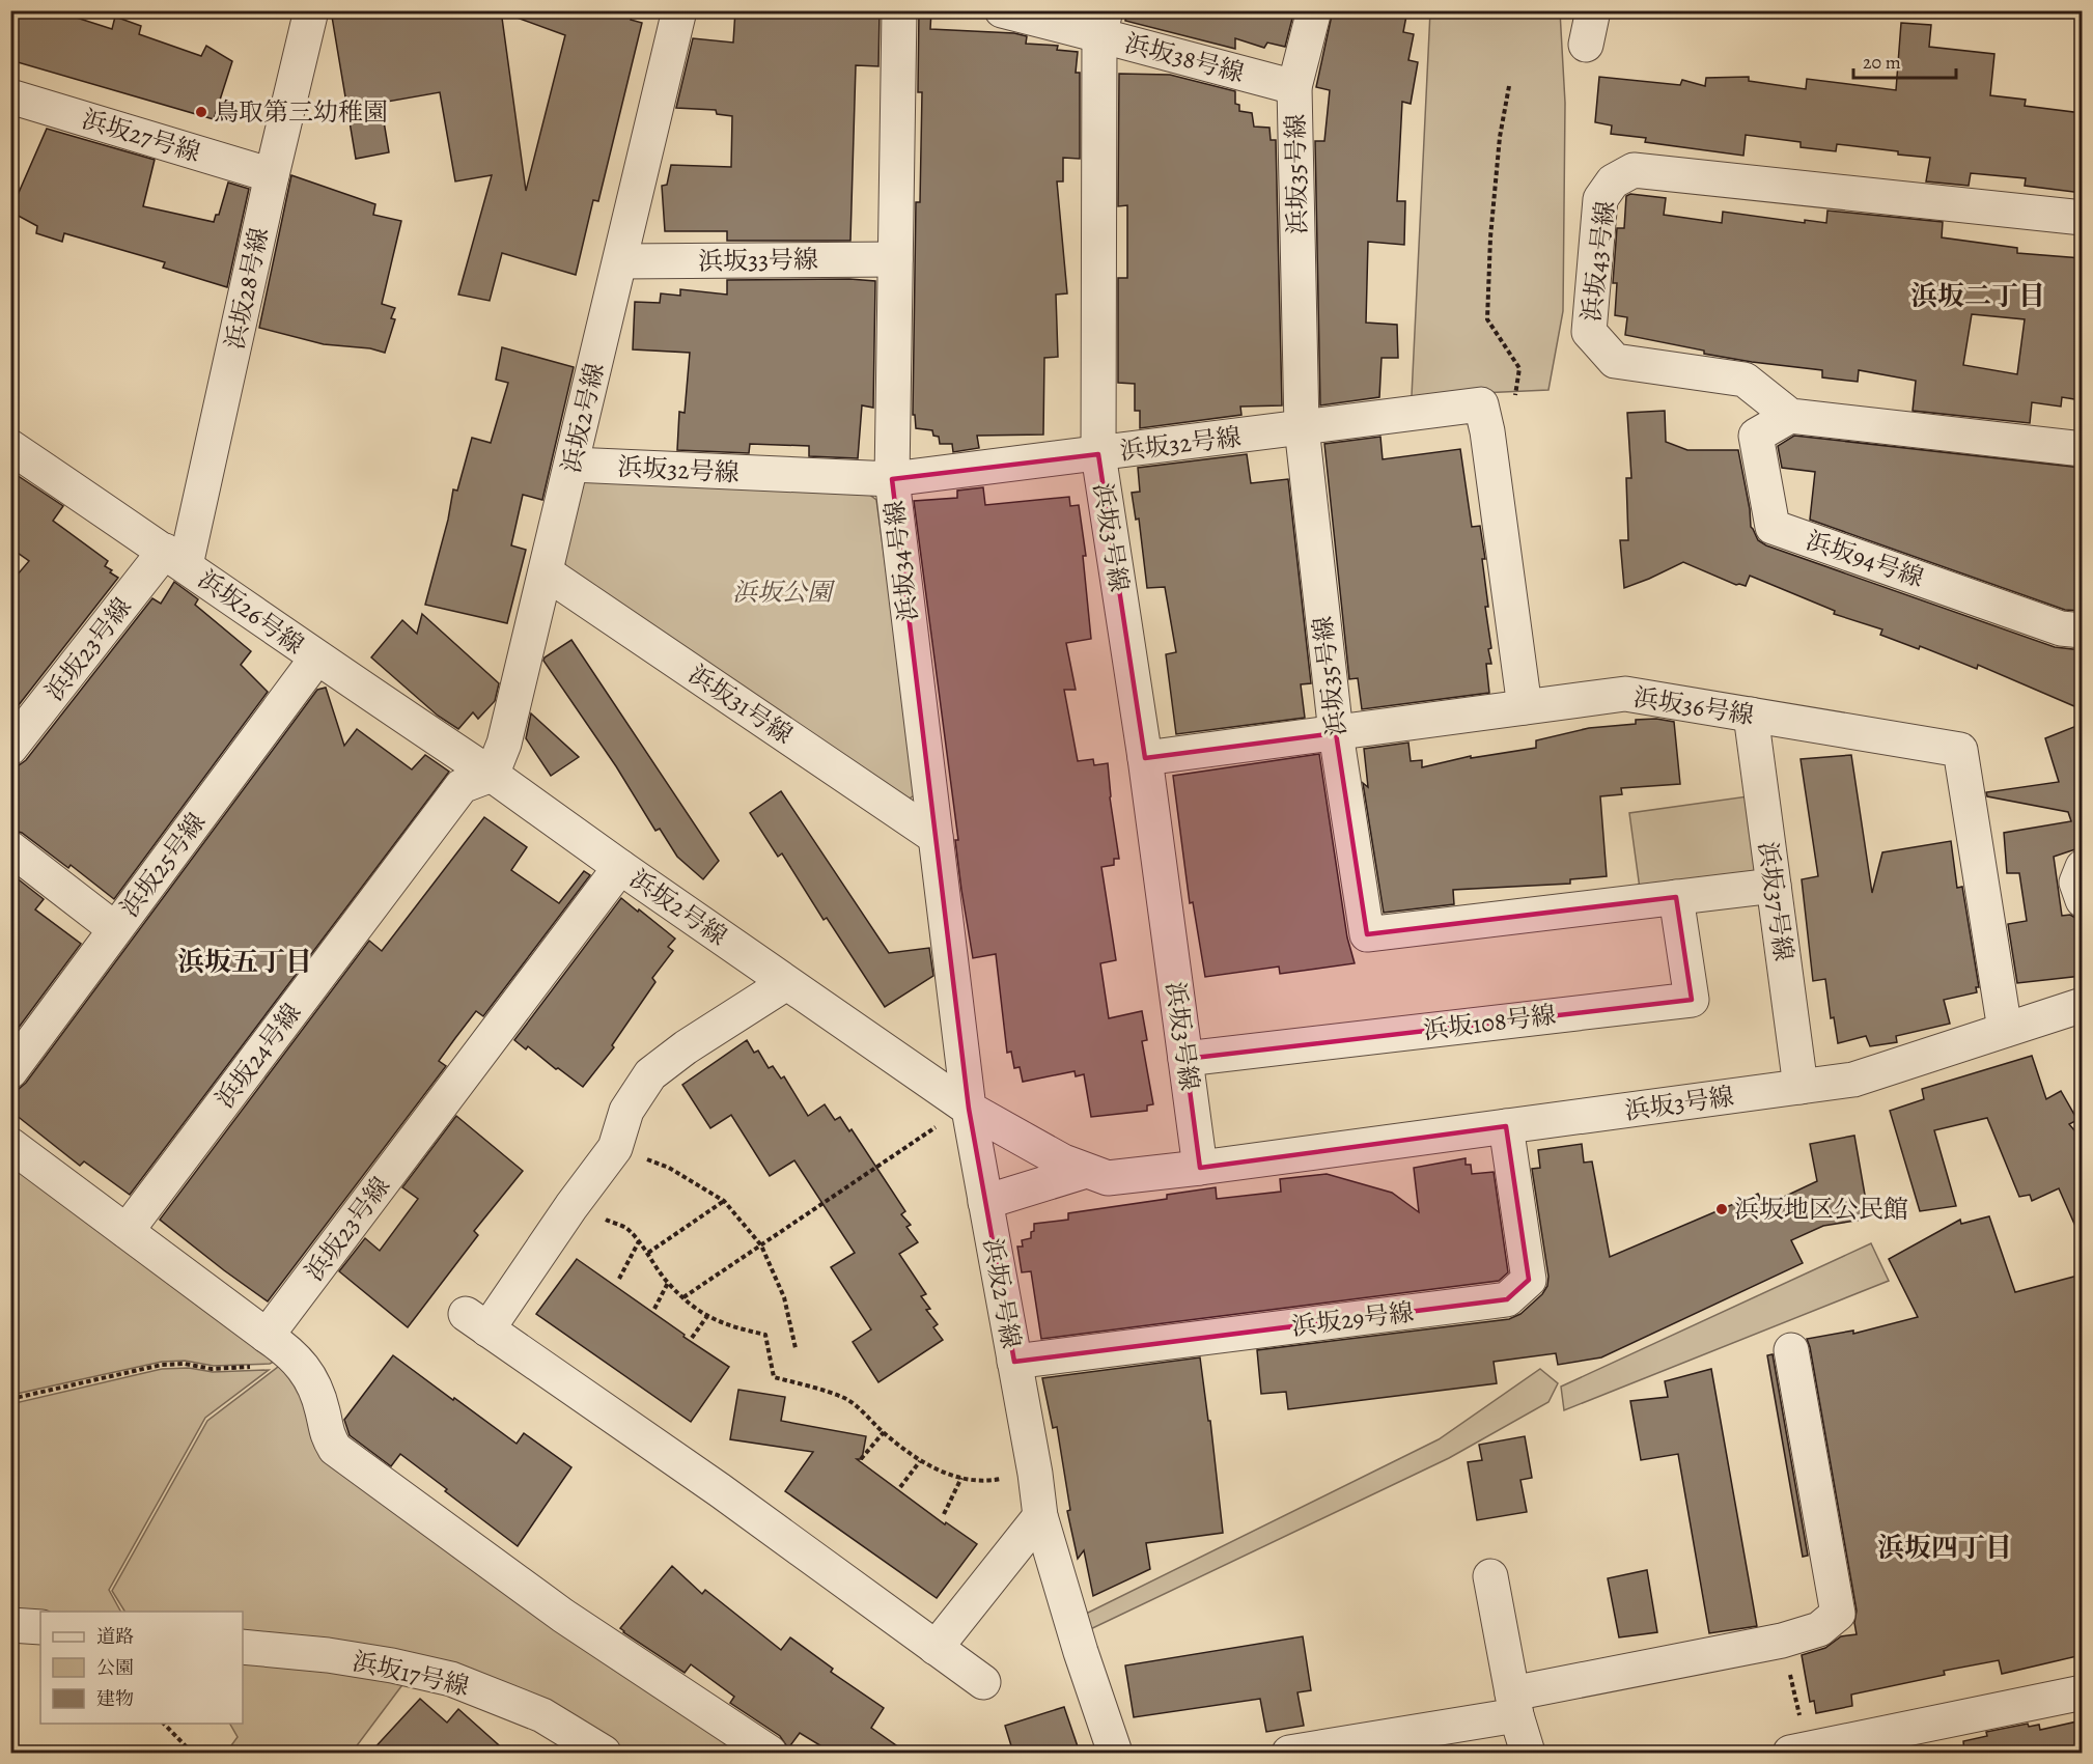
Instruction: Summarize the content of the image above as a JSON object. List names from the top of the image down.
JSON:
{
  "streets": {
    "street": [
      "浜坂38号線",
      "浜坂27号線",
      "浜坂35号線",
      "浜坂33号線",
      "浜坂43号線",
      "浜坂28号線",
      "浜坂2号線",
      "浜坂32号線",
      "浜坂3号線",
      "浜坂94号線",
      "浜坂34号線",
      "浜坂26号線",
      "浜坂23号線",
      "浜坂31号線",
      "浜坂36号線",
      "浜坂25号線",
      "浜坂37号線",
      "浜坂108号線",
      "浜坂24号線",
      "浜坂29号線",
      "浜坂17号線"
    ]
  },
  "crossings": [
    ["浜坂38号線", "浜坂35号線"],
    ["浜坂38号線", "浜坂3号線"],
    ["浜坂27号線", "浜坂28号線"],
    ["浜坂35号線", "浜坂32号線"],
    ["浜坂35号線", "浜坂36号線"],
    ["浜坂35号線", "浜坂37号線"],
    ["浜坂35号線", "浜坂108号線"],
    ["浜坂33号線", "浜坂2号線"],
    ["浜坂33号線", "浜坂34号線"],
    ["浜坂43号線", "浜坂94号線"],
    ["浜坂28号線", "浜坂26号線"],
    ["浜坂28号線", "浜坂23号線"],
    ["浜坂2号線", "浜坂32号線"],
    ["浜坂2号線", "浜坂34号線"],
    ["浜坂2号線", "浜坂26号線"],
    ["浜坂2号線", "浜坂23号線"],
    ["浜坂2号線", "浜坂31号線"],
    ["浜坂2号線", "浜坂24号線"],
    ["浜坂2号線", "浜坂29号線"],
    ["浜坂32号線", "浜坂3号線"],
    ["浜坂32号線", "浜坂34号線"],
    ["浜坂3号線", "浜坂36号線"],
    ["浜坂3号線", "浜坂37号線"],
    ["浜坂3号線", "浜坂108号線"],
    ["浜坂3号線", "浜坂29号線"],
    ["浜坂34号線", "浜坂31号線"],
    ["浜坂26号線", "浜坂23号線"],
    ["浜坂26号線", "浜坂25号線"],
    ["浜坂26号線", "浜坂24号線"],
    ["浜坂36号線", "浜坂37号線"]
  ],
  "districts": ["浜坂二丁目", "浜坂五丁目", "浜坂四丁目"],
  "parks": ["浜坂公園"],
  "places": ["鳥取第三幼稚園", "浜坂地区公民館"],
  "legend": ["道路", "公園", "建物"],
  "scale_bar": "20 m"
}
